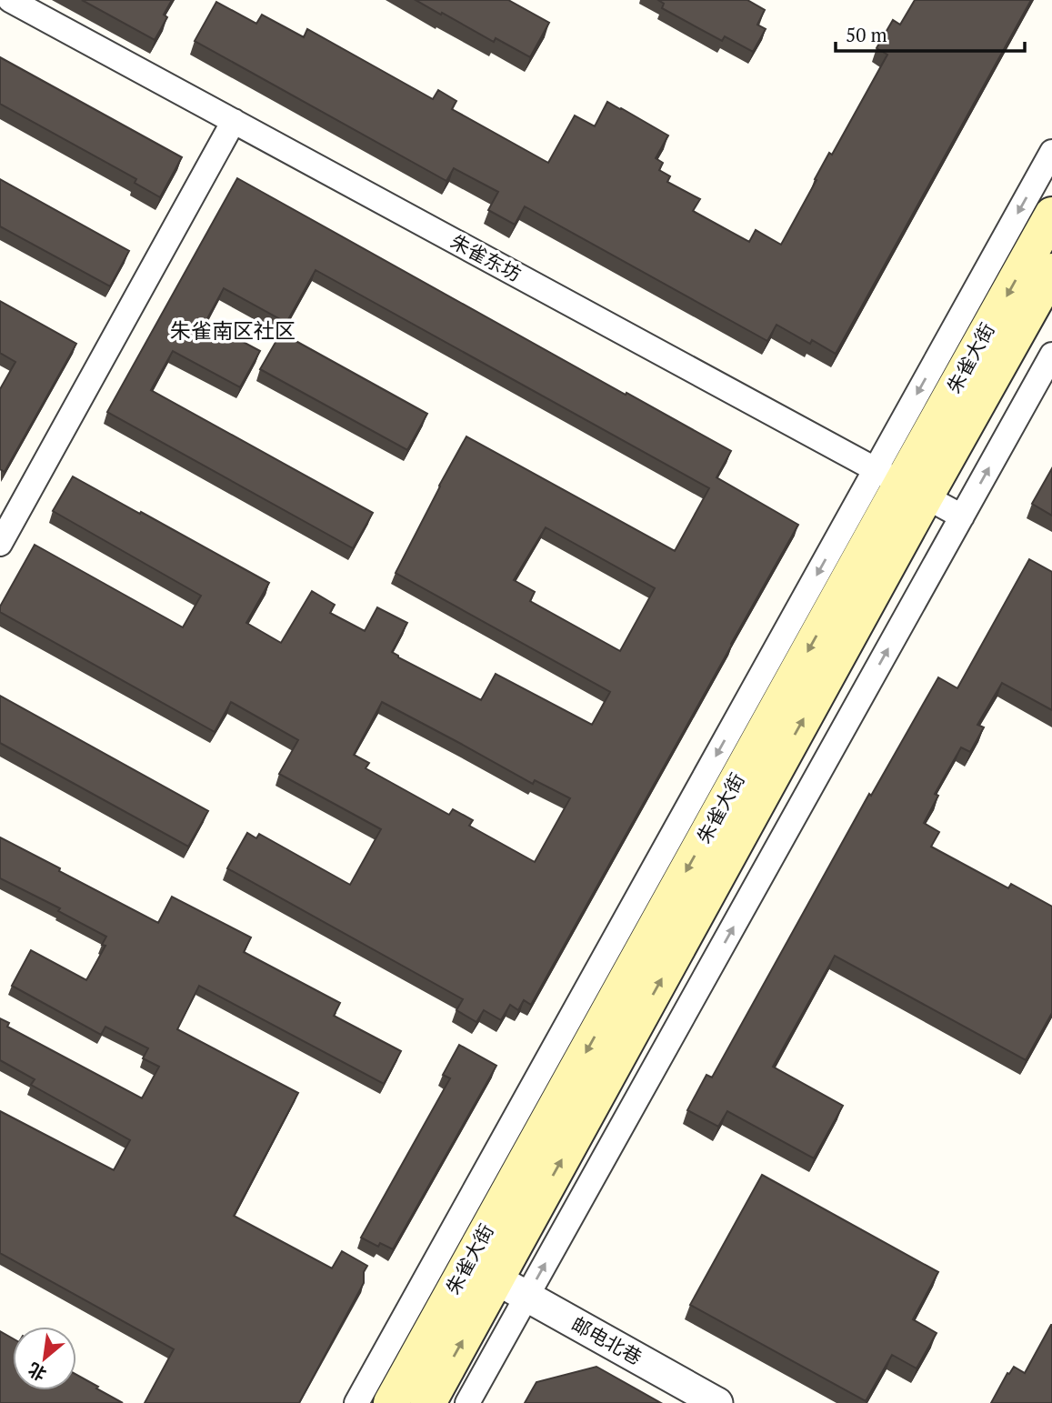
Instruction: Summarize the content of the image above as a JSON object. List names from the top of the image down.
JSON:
{
  "streets": {
    "main road": ["朱雀大街"],
    "street": ["朱雀东坊", "邮电北巷"]
  },
  "crossings": [
    ["朱雀东坊", "朱雀大街"],
    ["朱雀大街", "邮电北巷"]
  ],
  "districts": ["朱雀南区社区"],
  "scale_bar": "50 m",
  "north": "bottom left"
}
